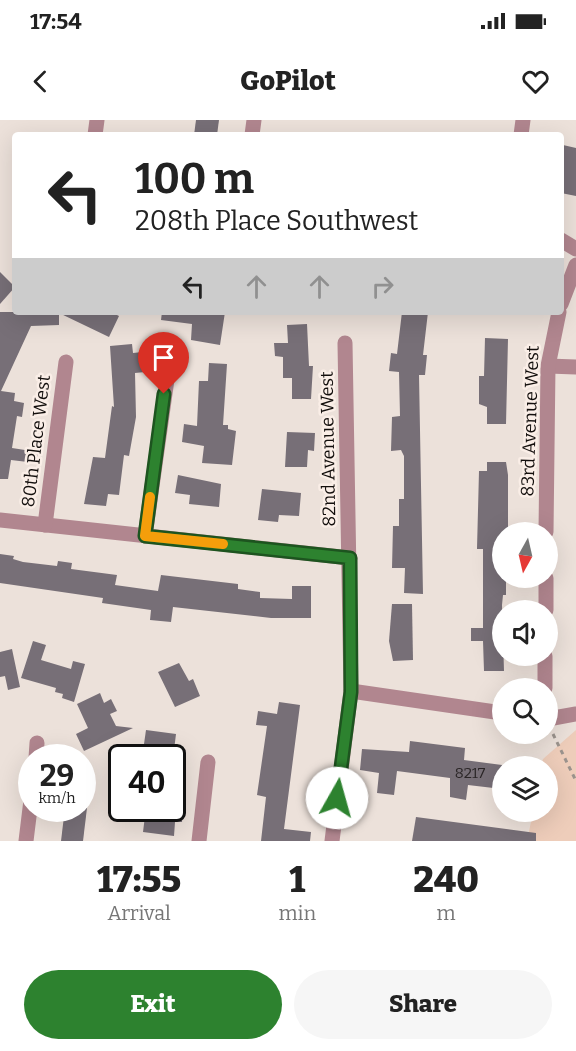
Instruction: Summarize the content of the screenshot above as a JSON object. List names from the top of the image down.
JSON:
{
  "streets": {
    "street": ["83rd Avenue West", "80th Place West", "82nd Avenue West"]
  },
  "house_numbers": ["8217"],
  "north": "bottom",
  "page": {
    "status": "17:54",
    "header": "GoPilot",
    "turn": ["100 m", "208th Place Southwest"],
    "speed": "29 km/h",
    "limit": "40",
    "eta": [
      "17:55",
      "Arrival",
      "1",
      "min",
      "240",
      "m"
    ],
    "buttons": ["Exit", "Share"]
  }
}
